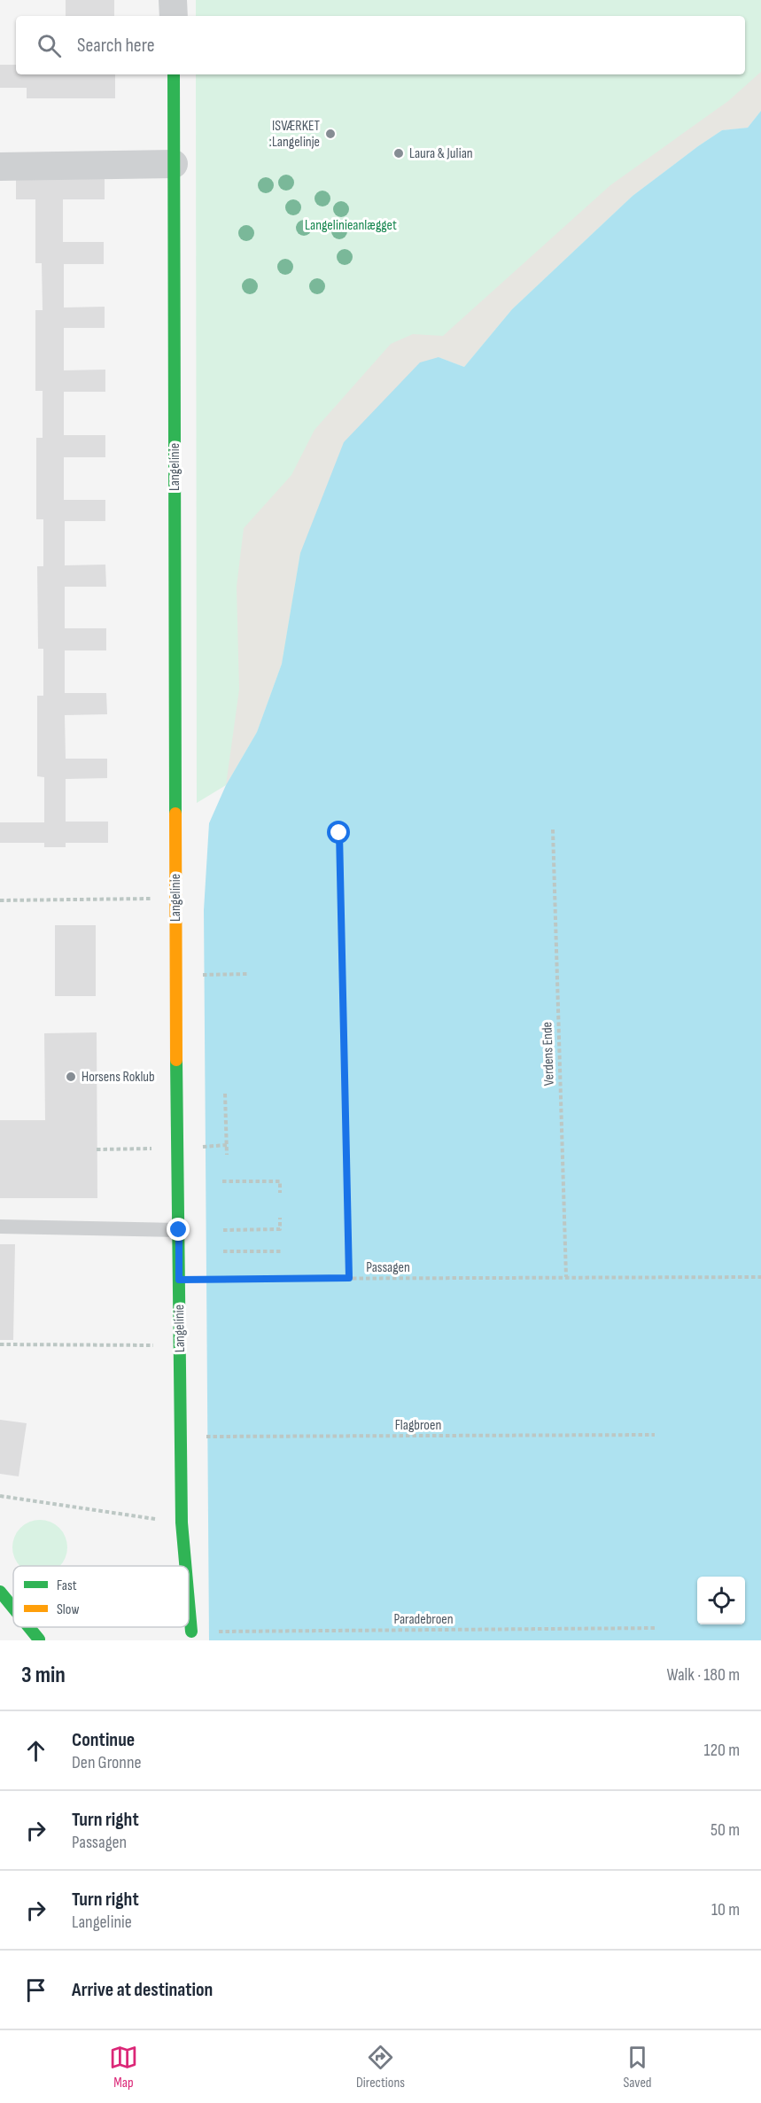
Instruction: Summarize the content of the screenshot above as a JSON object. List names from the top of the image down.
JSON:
{
  "streets": {
    "street": ["Langelinie"],
    "path": [
      "Verdens Ende",
      "Passagen",
      "Flagbroen",
      "Paradebroen"
    ]
  },
  "crossings": [
    ["Langelinie", "Passagen"],
    ["Langelinie", "Flagbroen"],
    ["Langelinie", "Paradebroen"],
    ["Verdens Ende", "Passagen"]
  ],
  "parks": ["Langelinieanlægget"],
  "places": ["ISVÆRKET :Langelinje", "Laura & Julian", "Horsens Roklub"],
  "legend": ["Fast", "Slow"],
  "page": {
    "search": "Search here",
    "heading": ["3 min", "Walk · 180 m"],
    "list": [
      ["Continue", "Den Gronne", "120 m"],
      ["Turn right", "Passagen", "50 m"],
      ["Turn right", "Langelinie", "10 m"],
      "Arrive at destination"
    ],
    "nav": ["Map", "Directions", "Saved"]
  }
}
